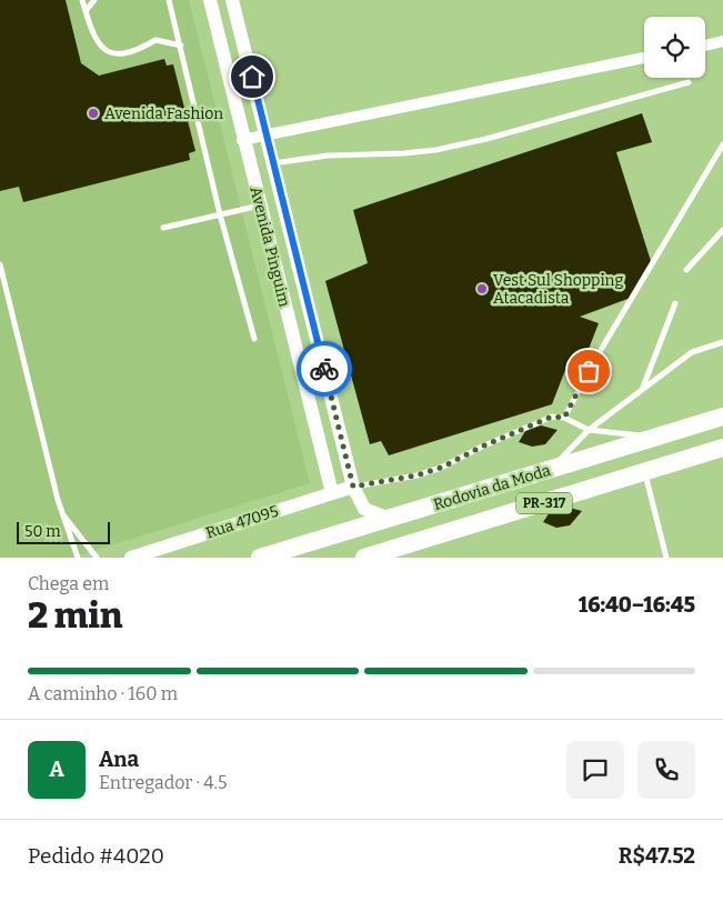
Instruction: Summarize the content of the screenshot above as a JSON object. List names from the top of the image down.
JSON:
{
  "streets": {
    "highway": ["Rodovia da Moda", "PR-317"],
    "street": ["Avenida Pinguim", "Rua 47095"]
  },
  "crossings": [
    ["Avenida Pinguim", "Rodovia da Moda"],
    ["Avenida Pinguim", "Rua 47095"]
  ],
  "places": ["Avenida Fashion", "Vest Sul Shopping Atacadista"],
  "scale_bar": "50 m",
  "page": {
    "scale": "50 m",
    "heading": ["2 min", "Chega em", "16:40–16:45"],
    "panel": [
      "Ana",
      "Entregador · 4.5",
      "Pedido #4020",
      "R$47.52"
    ],
    "bar": "A caminho · 160 m",
    "round": "A"
  }
}
